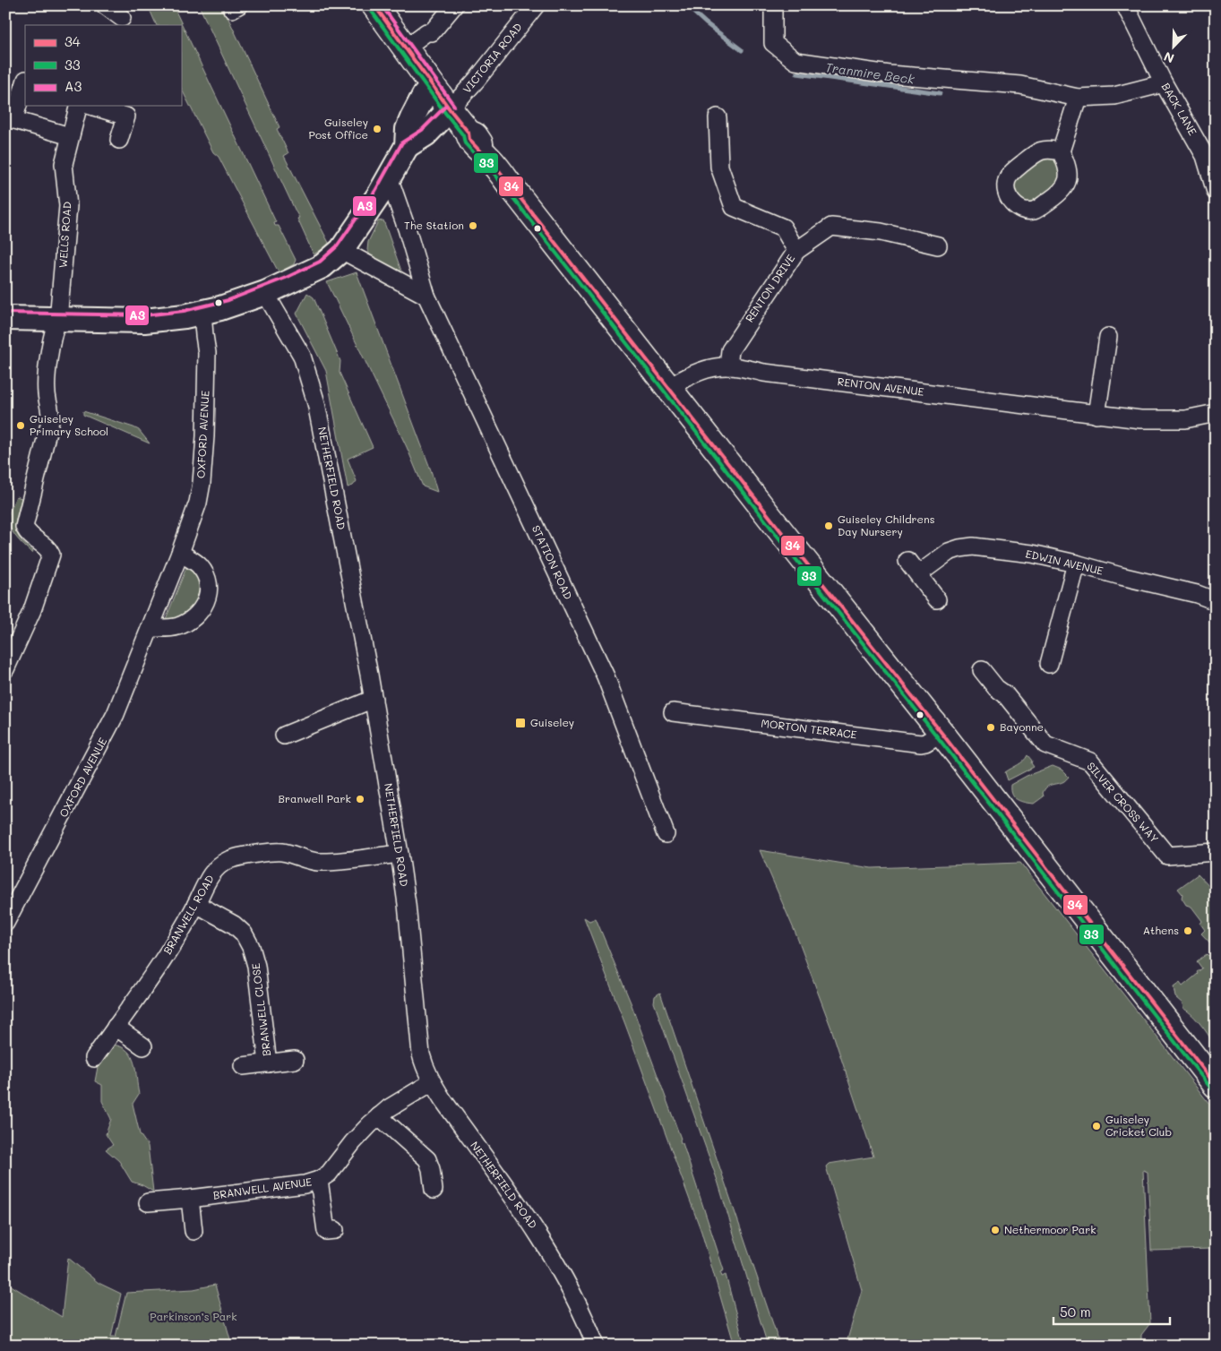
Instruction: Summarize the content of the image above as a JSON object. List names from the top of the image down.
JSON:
{
  "streets": {
    "street": [
      "VICTORIA ROAD",
      "BACK LANE",
      "WELLS ROAD",
      "RENTON DRIVE",
      "RENTON AVENUE",
      "OXFORD AVENUE",
      "NETHERFIELD ROAD",
      "STATION ROAD",
      "EDWIN AVENUE",
      "MORTON TERRACE",
      "SILVER CROSS WAY",
      "BRANWELL ROAD",
      "BRANWELL CLOSE",
      "BRANWELL AVENUE"
    ]
  },
  "crossings": [
    ["RENTON DRIVE", "RENTON AVENUE"],
    ["NETHERFIELD ROAD", "BRANWELL ROAD"],
    ["NETHERFIELD ROAD", "BRANWELL AVENUE"],
    ["BRANWELL ROAD", "BRANWELL CLOSE"]
  ],
  "water": ["Tranmire Beck"],
  "parks": ["Parkinson’s Park"],
  "places": {
    "other": [
      "Guiseley Post Office",
      "The Station",
      "Guiseley Primary School",
      "Guiseley Childrens Day Nursery",
      "Bayonne",
      "Branwell Park",
      "Athens",
      "Guiseley Cricket Club",
      "Nethermoor Park"
    ],
    "transit": ["Guiseley"]
  },
  "lines": ["transit line 34", "transit line A3", "transit line 33"],
  "legend": ["34", "33", "A3"],
  "scale_bar": "50 m",
  "north": "bottom left"
}
